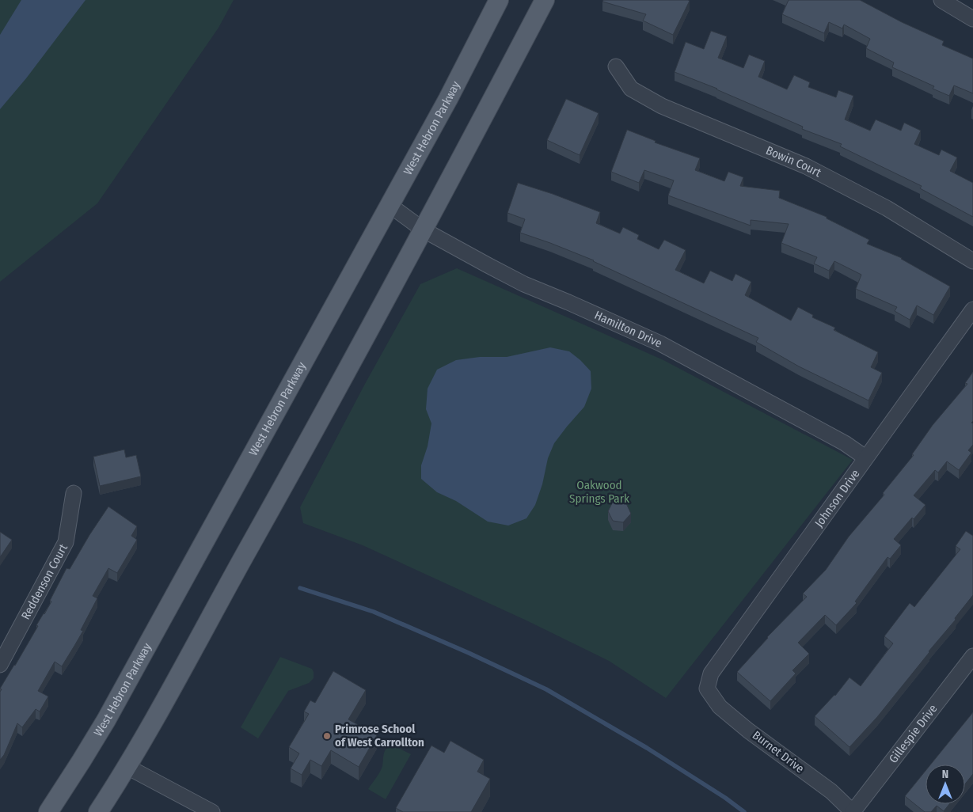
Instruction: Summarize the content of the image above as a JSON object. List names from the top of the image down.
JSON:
{
  "streets": {
    "main road": ["West Hebron Parkway"],
    "street": [
      "Bowin Court",
      "Hamilton Drive",
      "Johnson Drive",
      "Reddenson Court",
      "Gillespie Drive",
      "Burnet Drive"
    ]
  },
  "crossings": [
    ["West Hebron Parkway", "Hamilton Drive"],
    ["Hamilton Drive", "Johnson Drive"],
    ["Johnson Drive", "Burnet Drive"],
    ["Gillespie Drive", "Burnet Drive"]
  ],
  "parks": ["Oakwood Springs Park"],
  "places": ["Primrose School of West Carrollton"],
  "north": "top"
}
